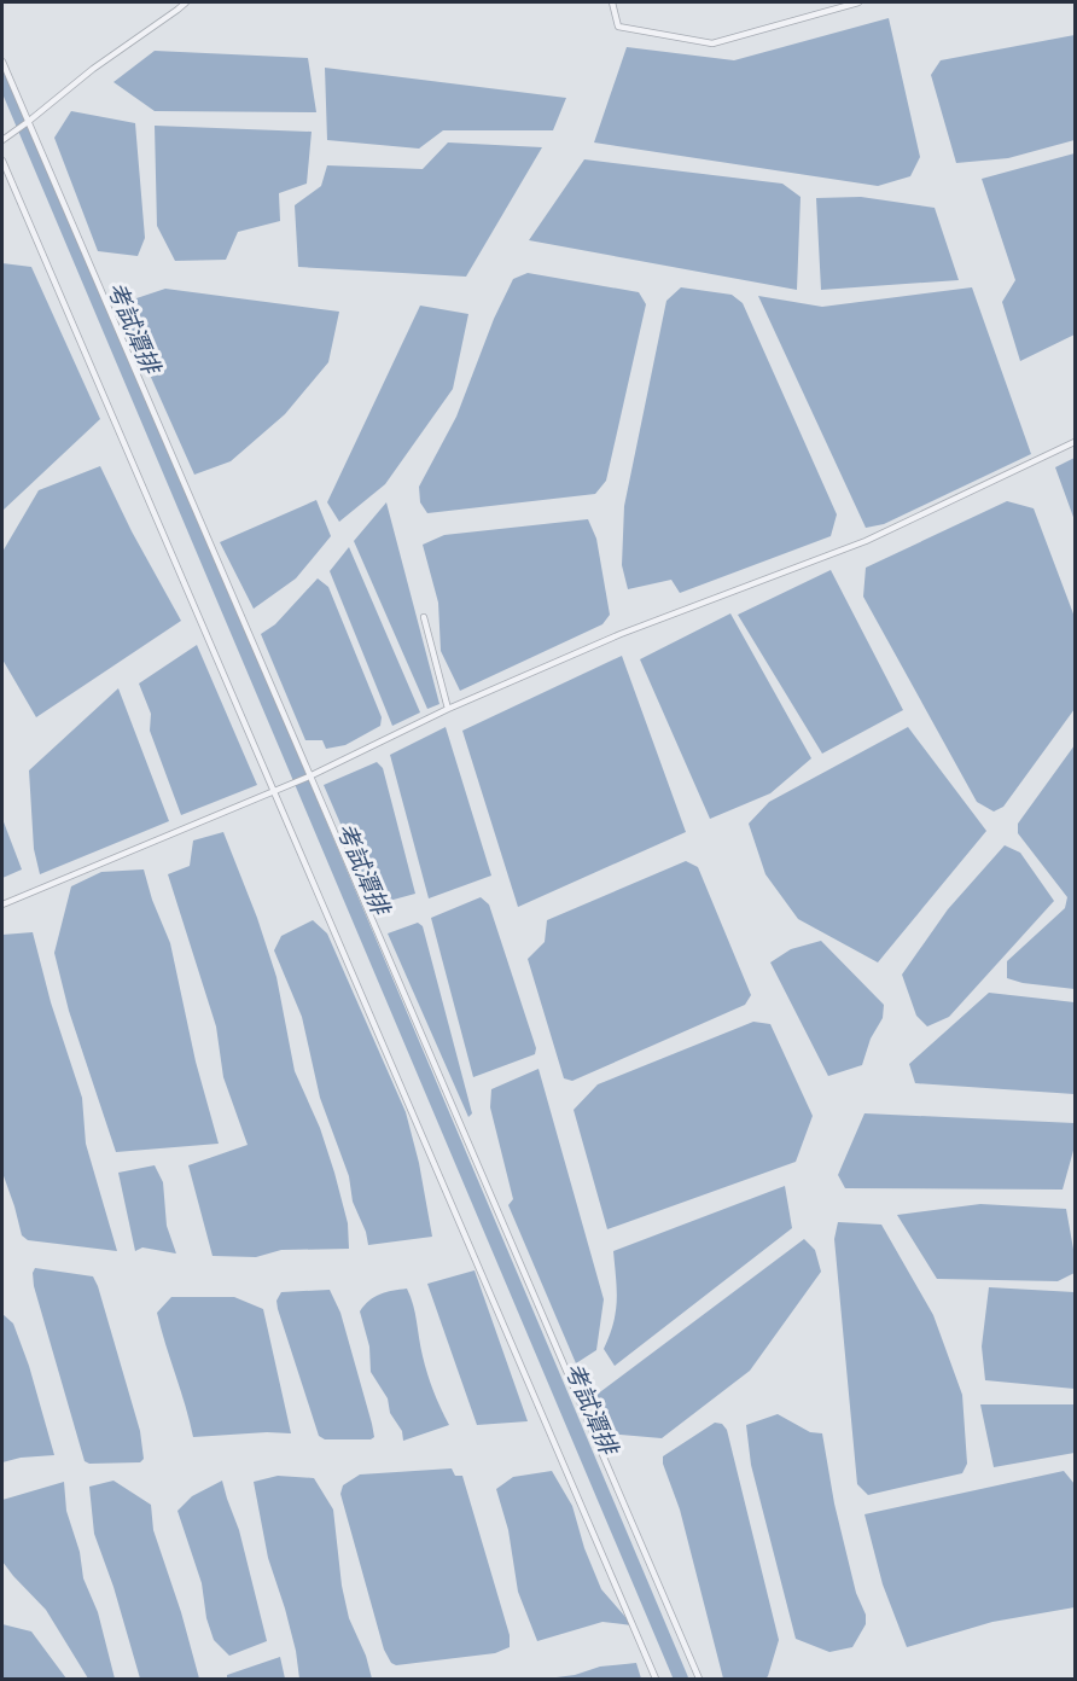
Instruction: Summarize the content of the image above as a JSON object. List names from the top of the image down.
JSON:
{
  "water": ["考試潭排"]
}
